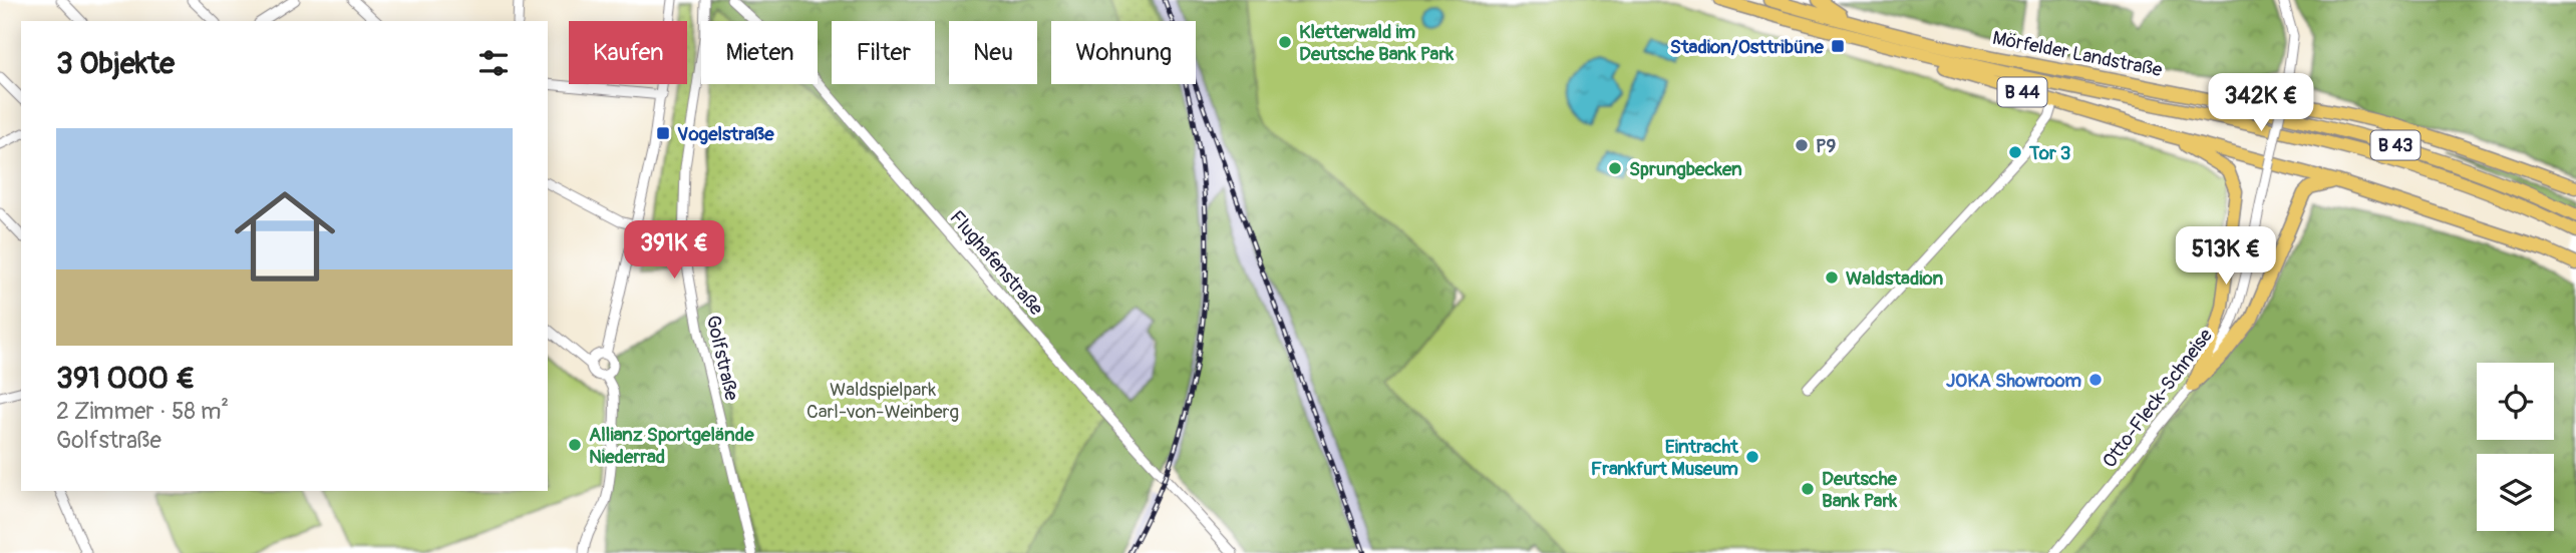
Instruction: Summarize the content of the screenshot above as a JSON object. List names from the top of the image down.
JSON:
{
  "streets": {
    "highway": ["Mörfelder Landstraße", "B 44", "B 43"],
    "street": ["Flughafenstraße", "Golfstraße", "Otto-Fleck-Schneise"]
  },
  "crossings": [
    ["Mörfelder Landstraße", "B 44"]
  ],
  "parks": ["Waldspielpark Carl-von-Weinberg"],
  "places": {
    "other": [
      "Kletterwald im Deutsche Bank Park",
      "P9",
      "Tor 3",
      "Sprungbecken",
      "Waldstadion",
      "JOKA Showroom",
      "Allianz Sportgelände Niederrad",
      "Eintracht Frankfurt Museum",
      "Deutsche Bank Park"
    ],
    "transit": ["Stadion/Osttribüne", "Vogelstraße"]
  },
  "page": {
    "chip": [
      "Kaufen",
      "Mieten",
      "Filter",
      "Neu",
      "Wohnung"
    ],
    "heading": "3 Objekte",
    "price": ["342K €", "391K €", "513K €"],
    "list": [
      {
        "name": "391 000 €",
        "note": "2 Zimmer · 58 m² · Golfstraße"
      }
    ]
  }
}
